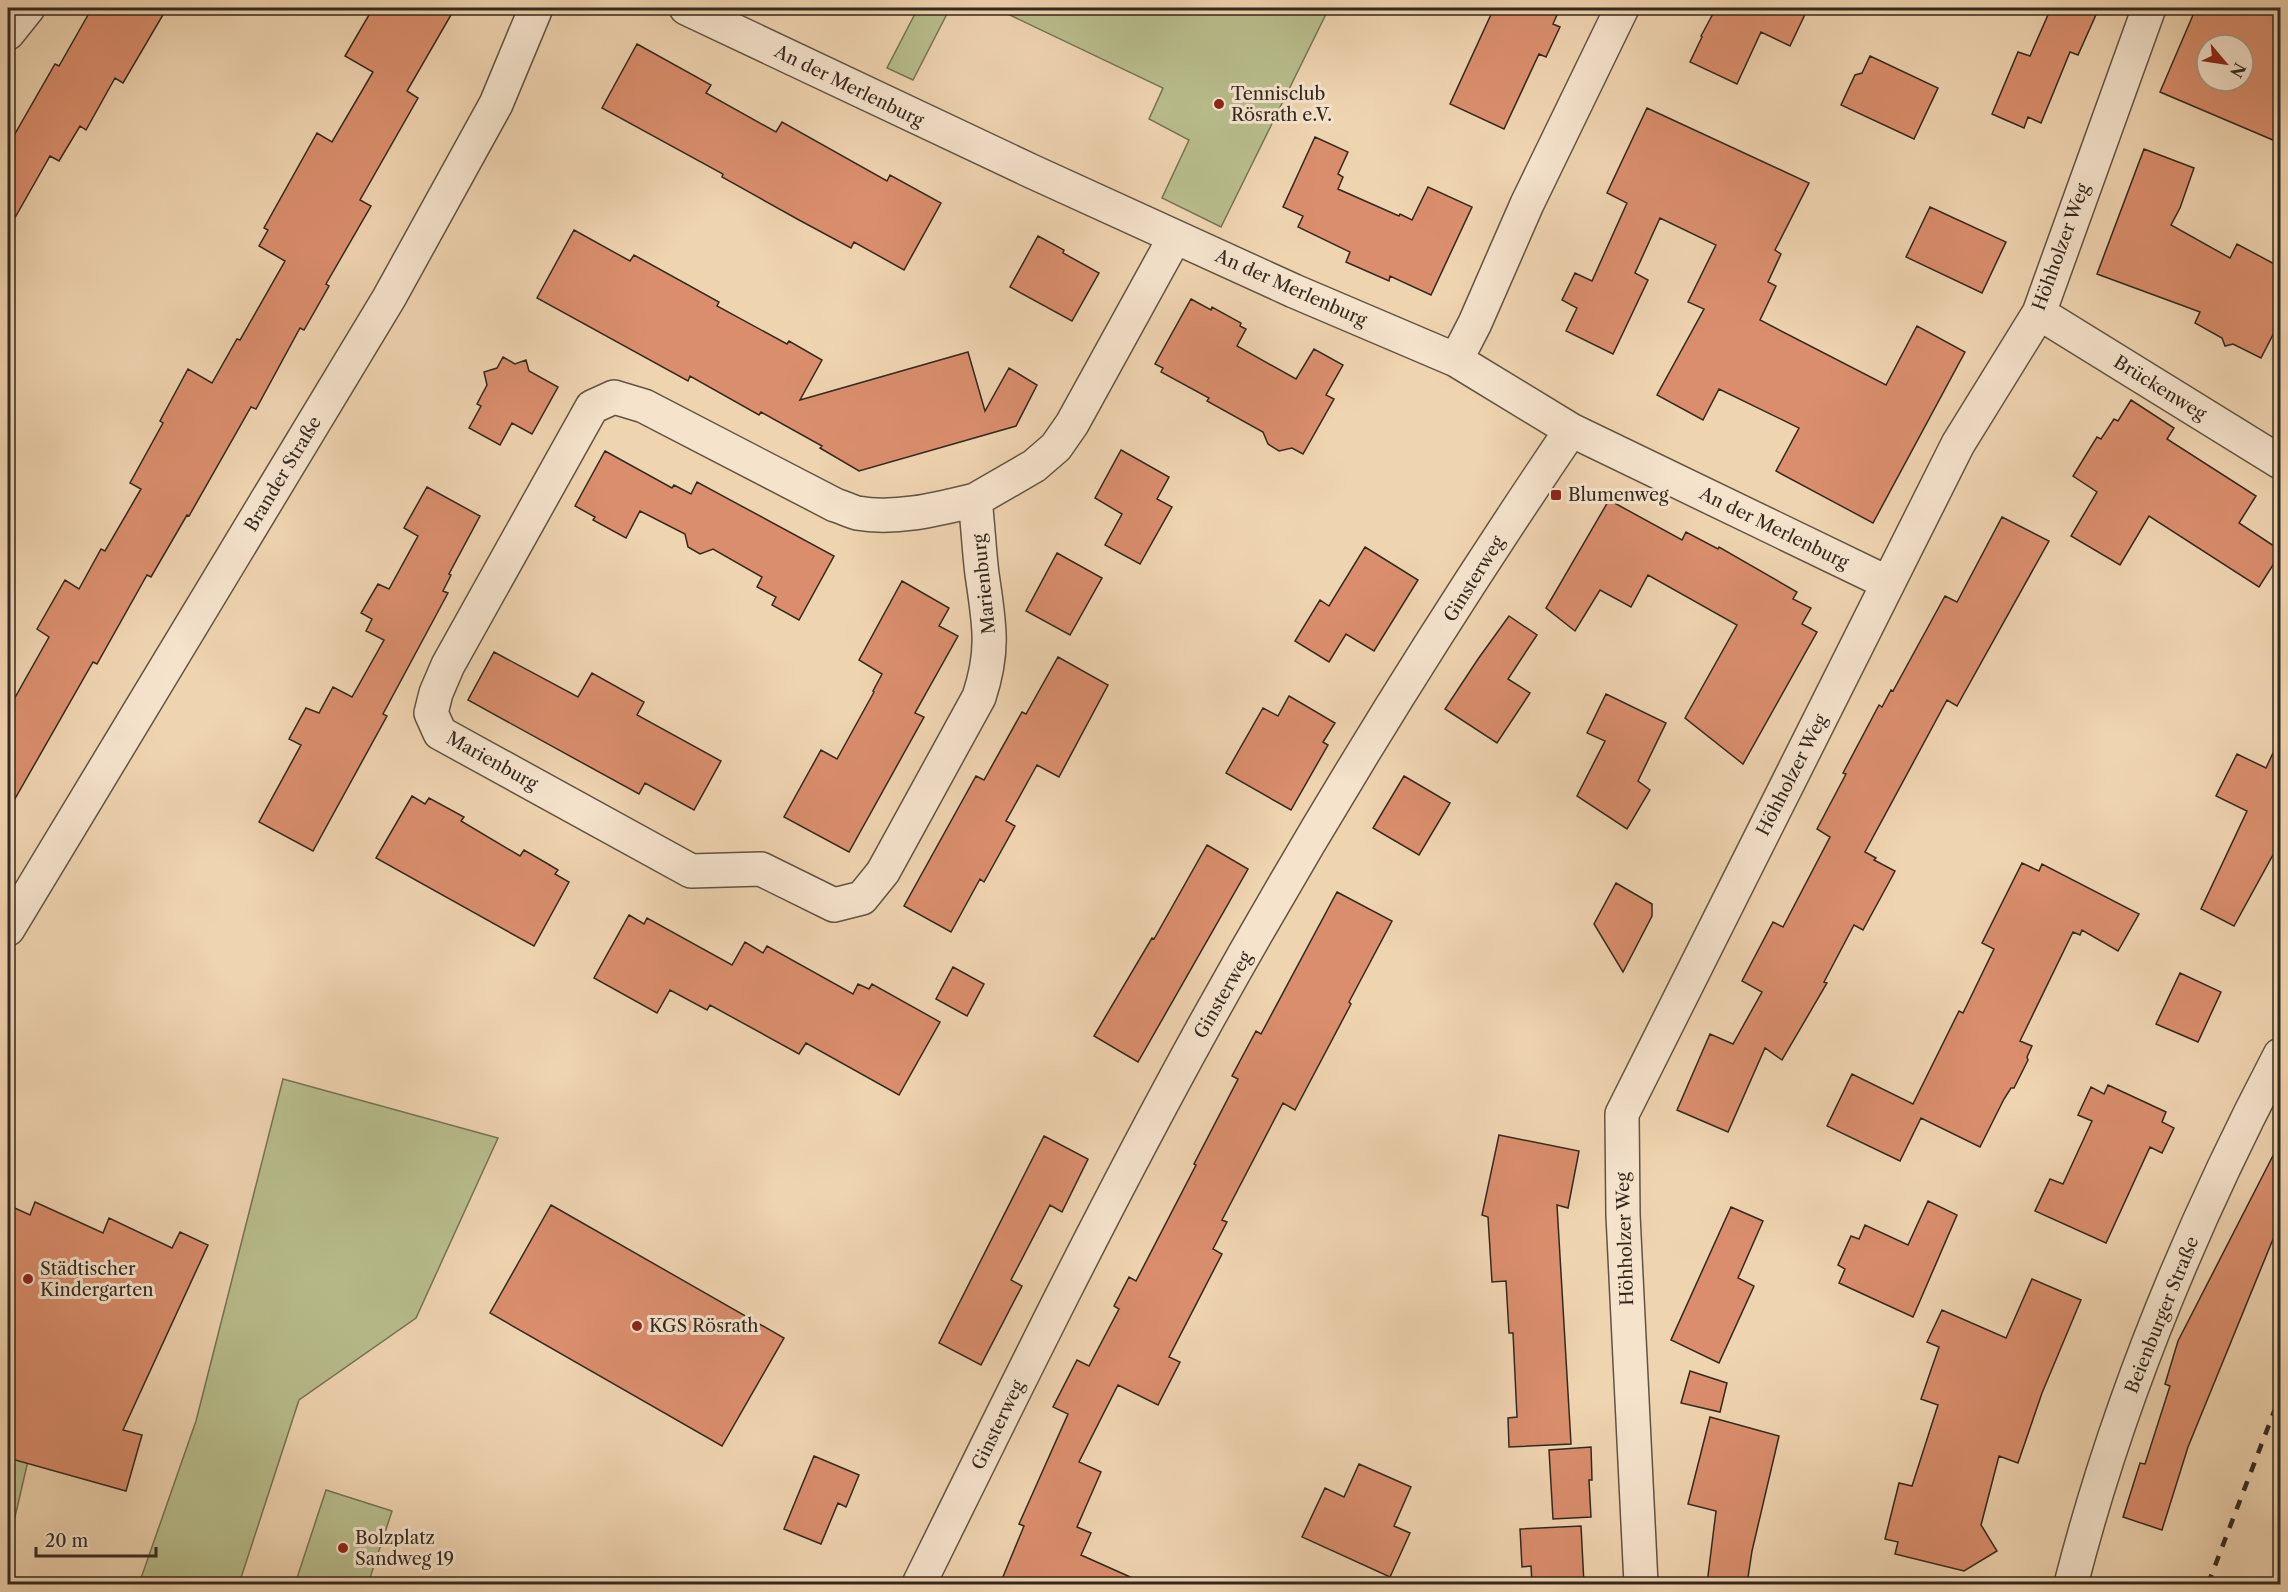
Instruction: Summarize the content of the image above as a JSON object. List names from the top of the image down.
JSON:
{
  "streets": {
    "street": [
      "An der Merlenburg",
      "Höhholzer Weg",
      "Brückenweg",
      "Brander Straße",
      "Ginsterweg",
      "Marienburg",
      "Beienburger Straße"
    ]
  },
  "crossings": [
    ["An der Merlenburg", "Höhholzer Weg"],
    ["An der Merlenburg", "Ginsterweg"],
    ["An der Merlenburg", "Marienburg"],
    ["Höhholzer Weg", "Brückenweg"]
  ],
  "places": {
    "other": [
      "Tennisclub Rösrath e.V.",
      "Städtischer Kindergarten",
      "KGS Rösrath",
      "Bolzplatz Sandweg 19"
    ],
    "transit": ["Blumenweg"]
  },
  "scale_bar": "20 m",
  "north": "bottom right"
}
